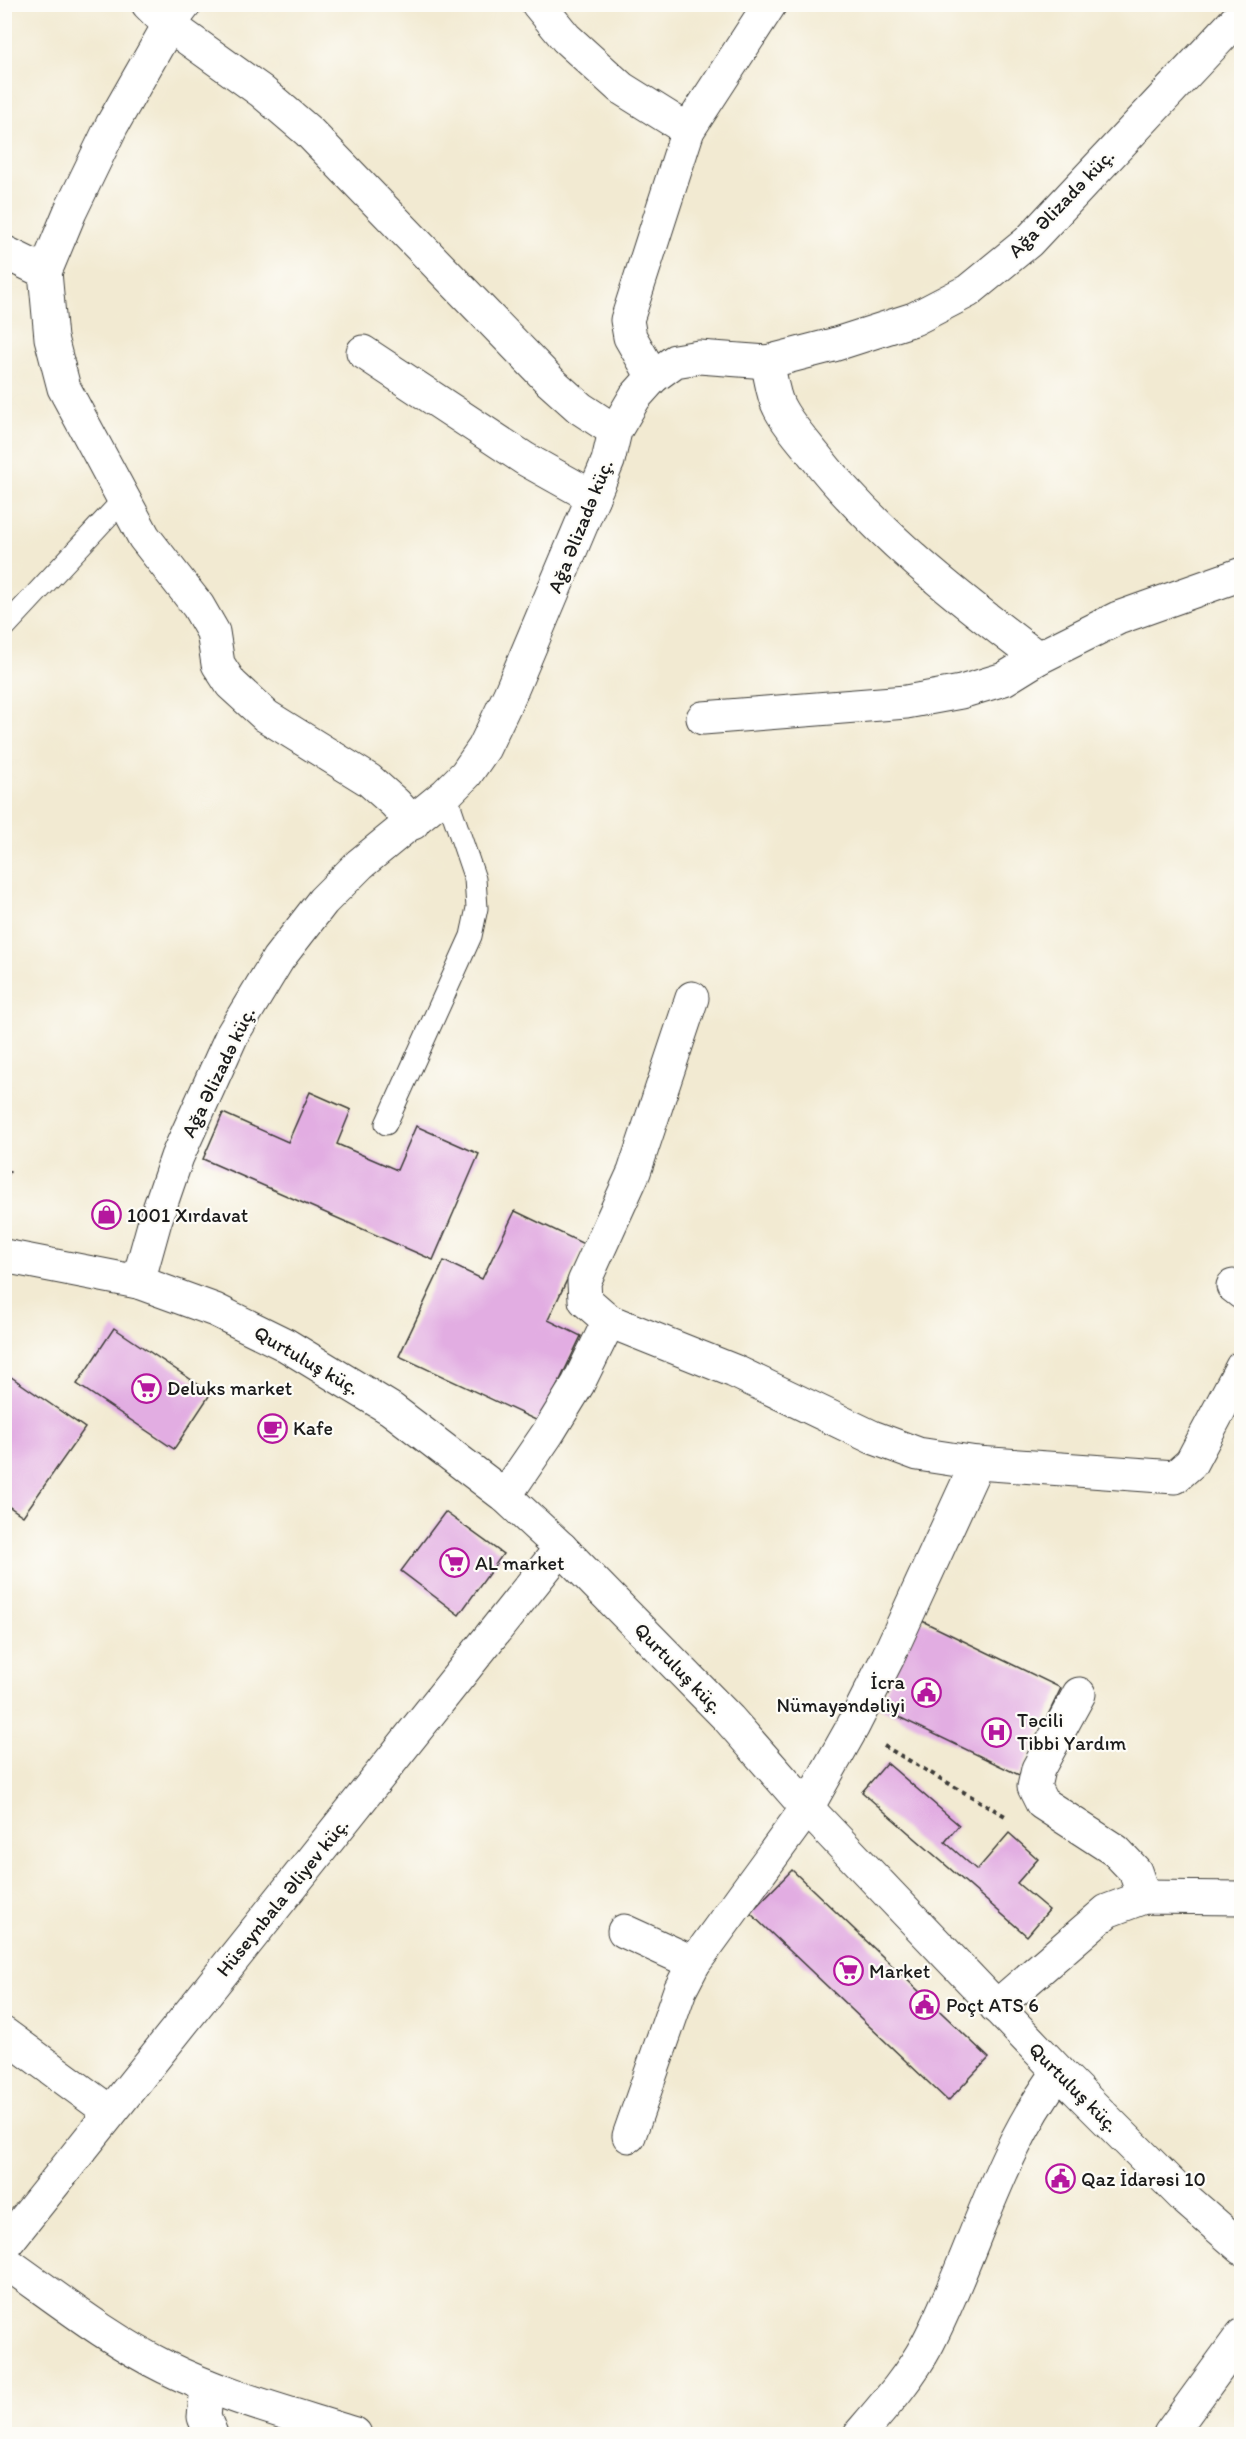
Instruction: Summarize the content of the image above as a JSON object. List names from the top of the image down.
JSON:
{
  "streets": {
    "street": ["Ağa Əlizadə küç.", "Qurtuluş küç.", "Hüseynbala Əliyev küç."]
  },
  "crossings": [
    ["Ağa Əlizadə küç.", "Qurtuluş küç."],
    ["Qurtuluş küç.", "Hüseynbala Əliyev küç."]
  ],
  "places": {
    "shop": ["1001 Xırdavat"],
    "supermarket": ["Deluks market", "AL market", "Market"],
    "cafe": ["Kafe"],
    "public building": ["İcra Nümayəndəliyi", "Poçt ATS 6", "Qaz İdarəsi 10"],
    "hospital": ["Təcili Tibbi Yardım"]
  }
}
